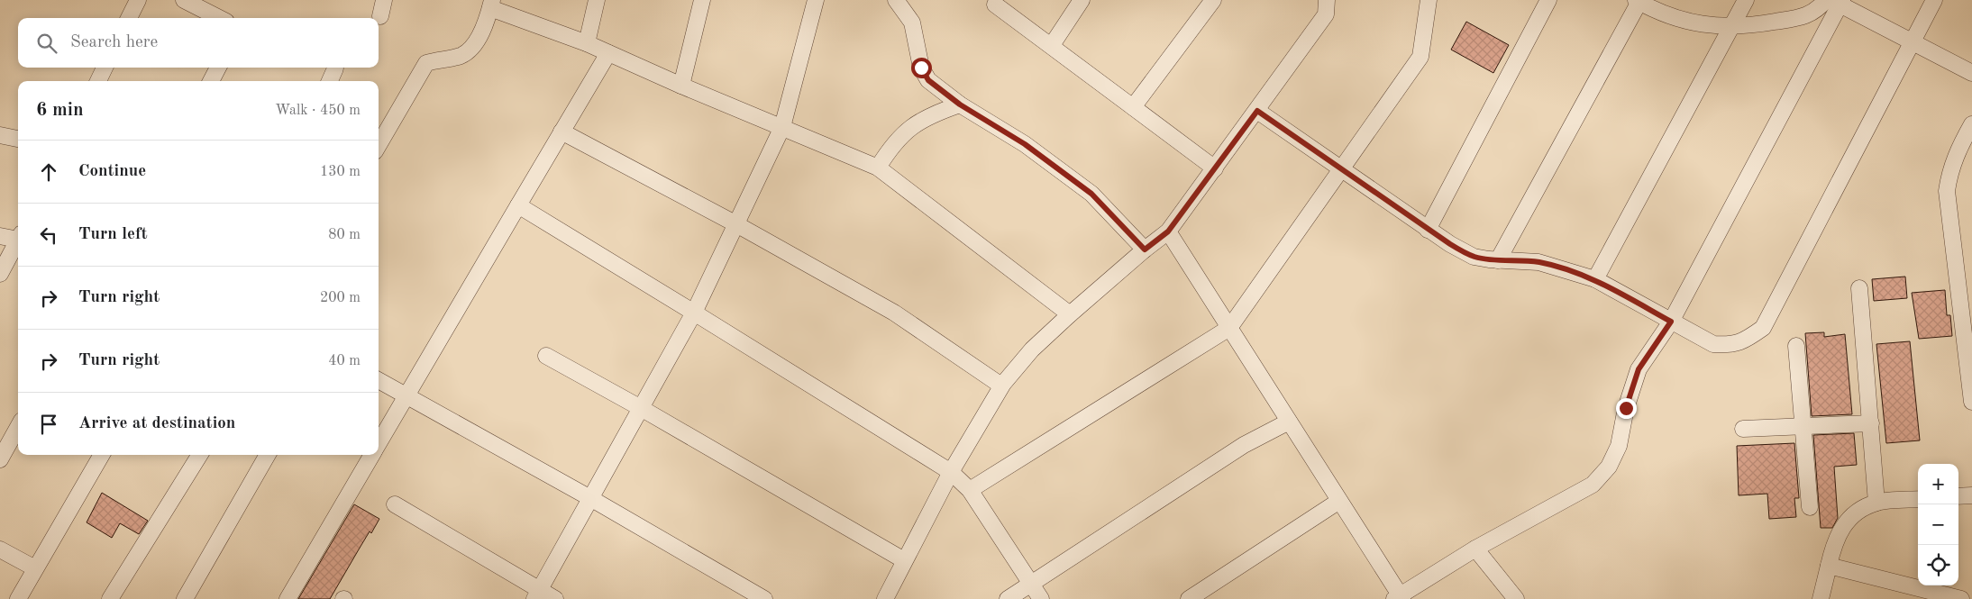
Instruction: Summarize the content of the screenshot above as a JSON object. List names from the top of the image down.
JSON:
{
  "page": {
    "search": "Search here",
    "heading": ["6 min", "Walk · 450 m"],
    "list": [
      ["Continue", "130 m"],
      ["Turn left", "80 m"],
      ["Turn right", "200 m"],
      ["Turn right", "40 m"],
      "Arrive at destination"
    ],
    "map_buttons": ["+", "−"]
  }
}
